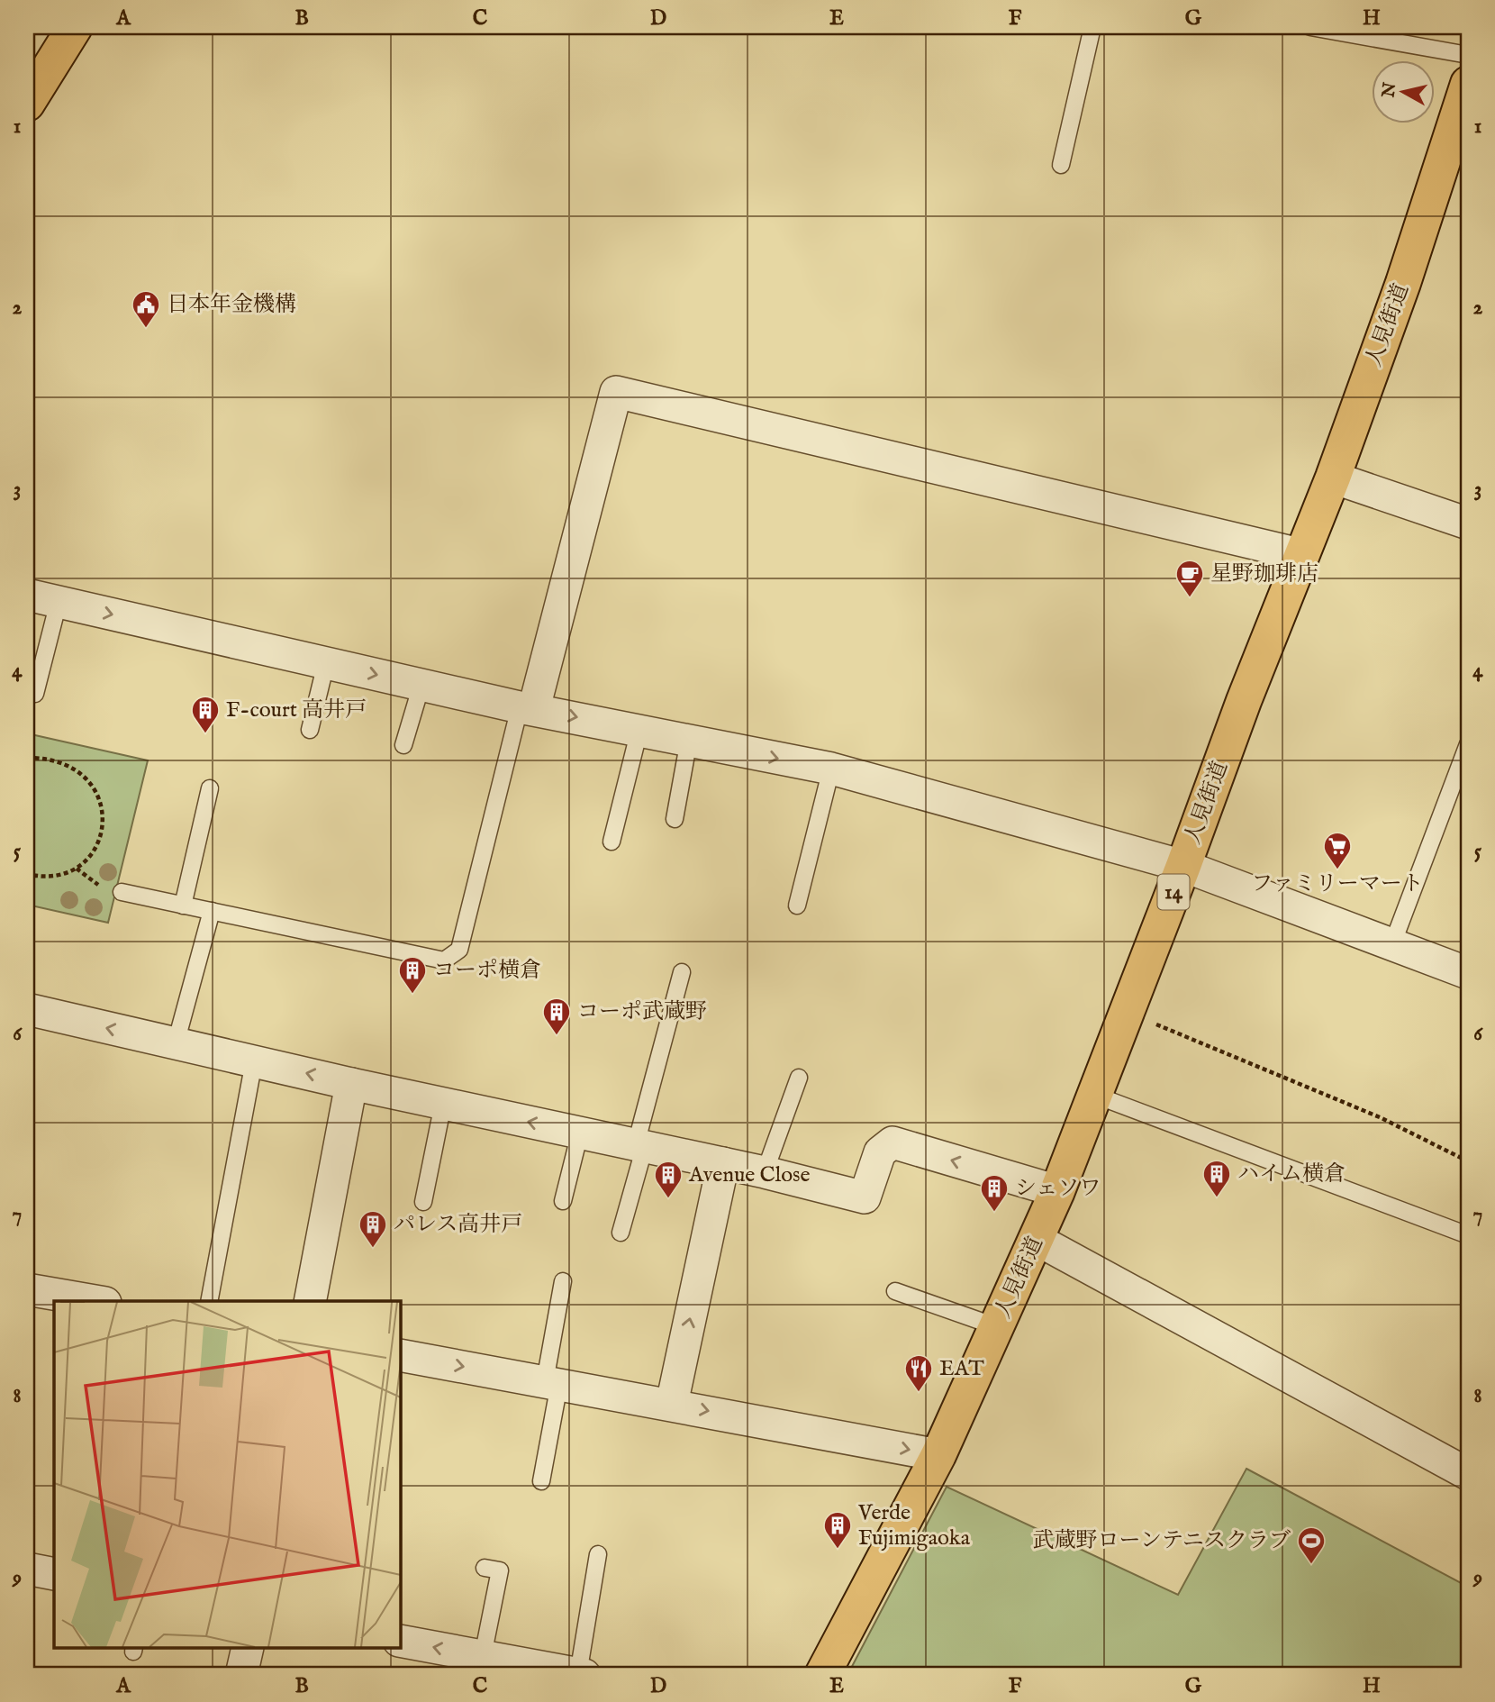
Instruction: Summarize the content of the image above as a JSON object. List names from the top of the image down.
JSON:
{
  "streets": {
    "main road": ["人見街道", "14"]
  },
  "places": {
    "public building": ["日本年金機構"],
    "cafe": ["星野珈琲店"],
    "building": [
      "F-court 高井戸",
      "コーポ横倉",
      "コーポ武蔵野",
      "ハイム横倉",
      "Avenue Close",
      "シェソワ",
      "パレス高井戸",
      "Verde Fujimigaoka"
    ],
    "supermarket": ["ファミリーマート"],
    "restaurant": ["EAT"],
    "sports": ["武蔵野ローンテニスクラブ"]
  },
  "north": "left",
  "grid": {
    "columns": [
      "A",
      "B",
      "C",
      "D",
      "E",
      "F",
      "G",
      "H"
    ],
    "rows": [
      "1",
      "2",
      "3",
      "4",
      "5",
      "6",
      "7",
      "8",
      "9"
    ]
  }
}
